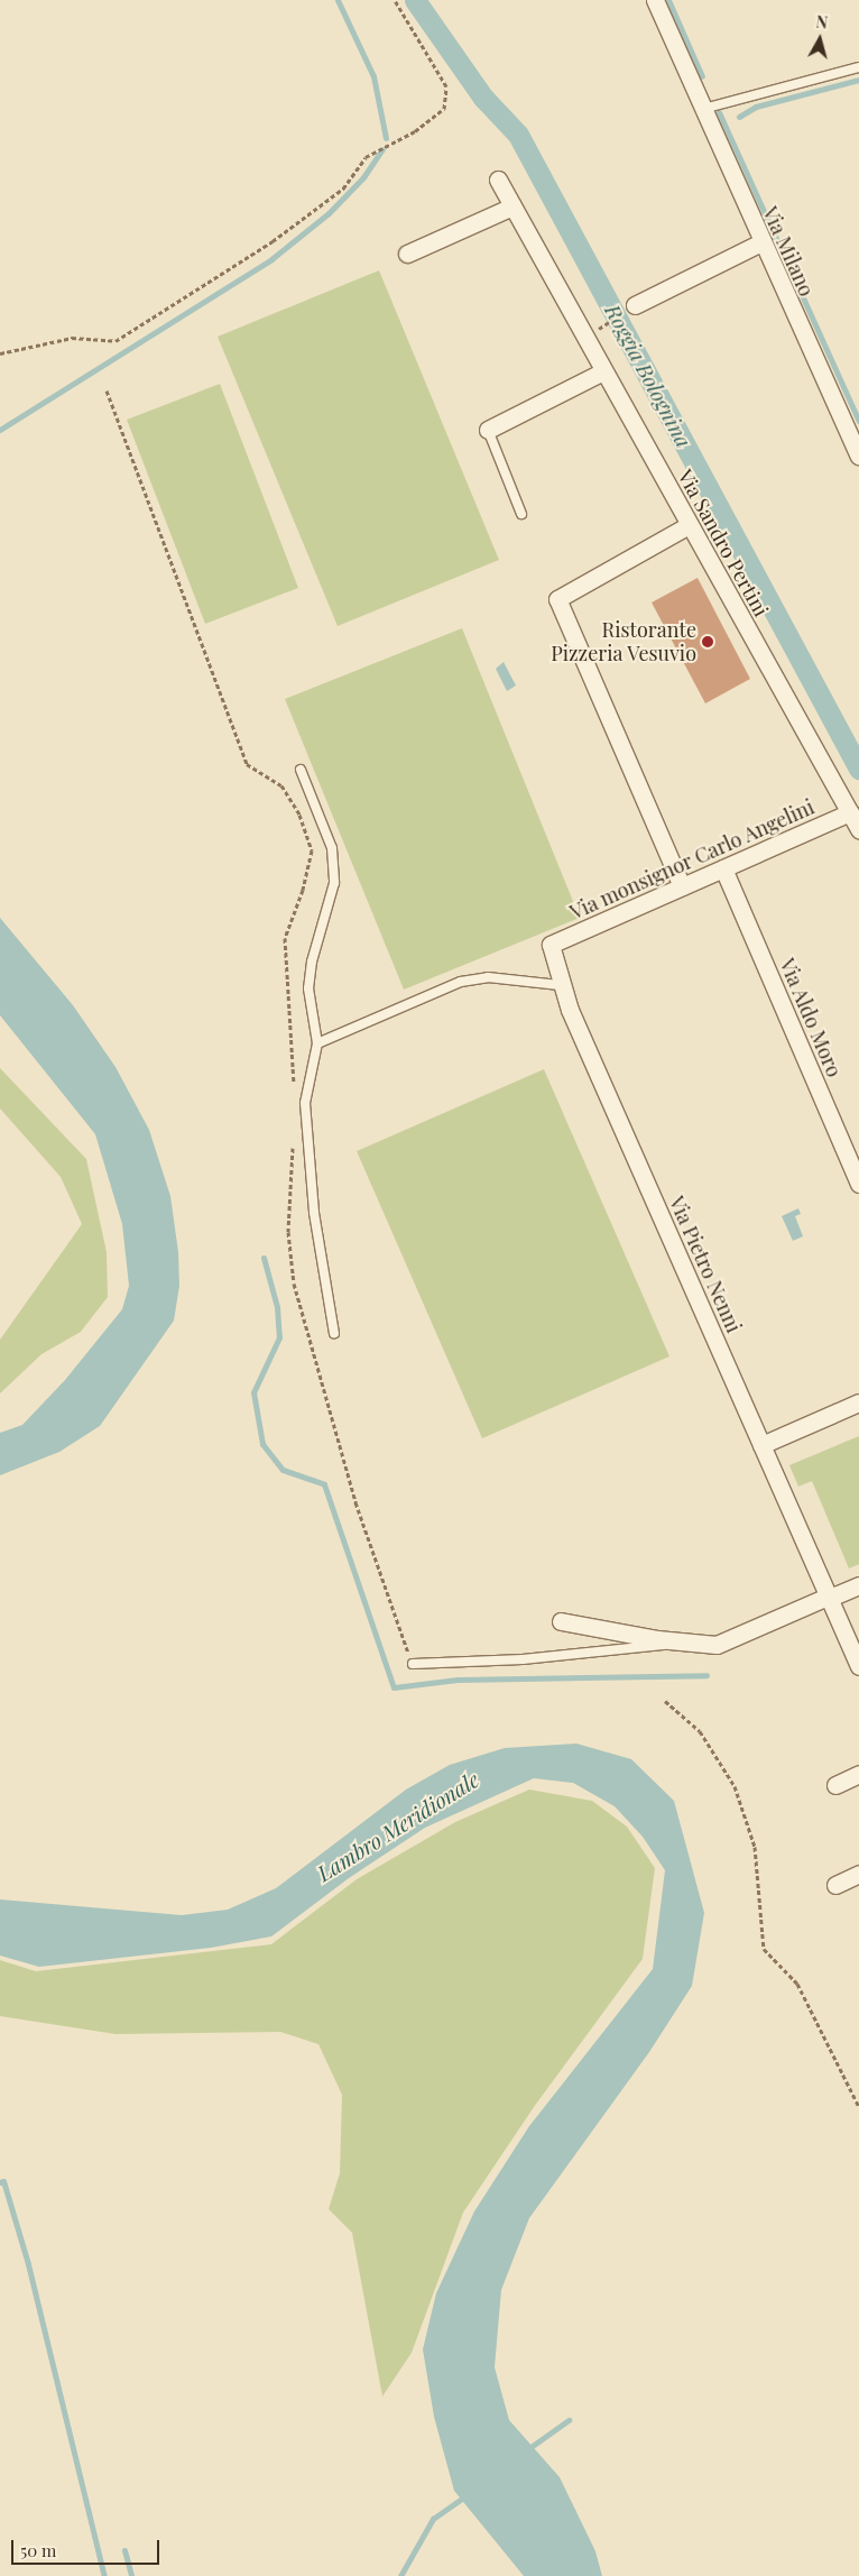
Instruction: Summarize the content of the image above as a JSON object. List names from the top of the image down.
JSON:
{
  "streets": {
    "street": [
      "Via Milano",
      "Via Sandro Pertini",
      "Via monsignor Carlo Angelini",
      "Via Aldo Moro",
      "Via Pietro Nenni"
    ]
  },
  "crossings": [
    ["Via Sandro Pertini", "Via monsignor Carlo Angelini"],
    ["Via monsignor Carlo Angelini", "Via Aldo Moro"],
    ["Via monsignor Carlo Angelini", "Via Pietro Nenni"]
  ],
  "water": ["Roggia Bolognina", "Lambro Meridionale"],
  "places": ["Ristorante Pizzeria Vesuvio"],
  "scale_bar": "50 m",
  "north": "top"
}
